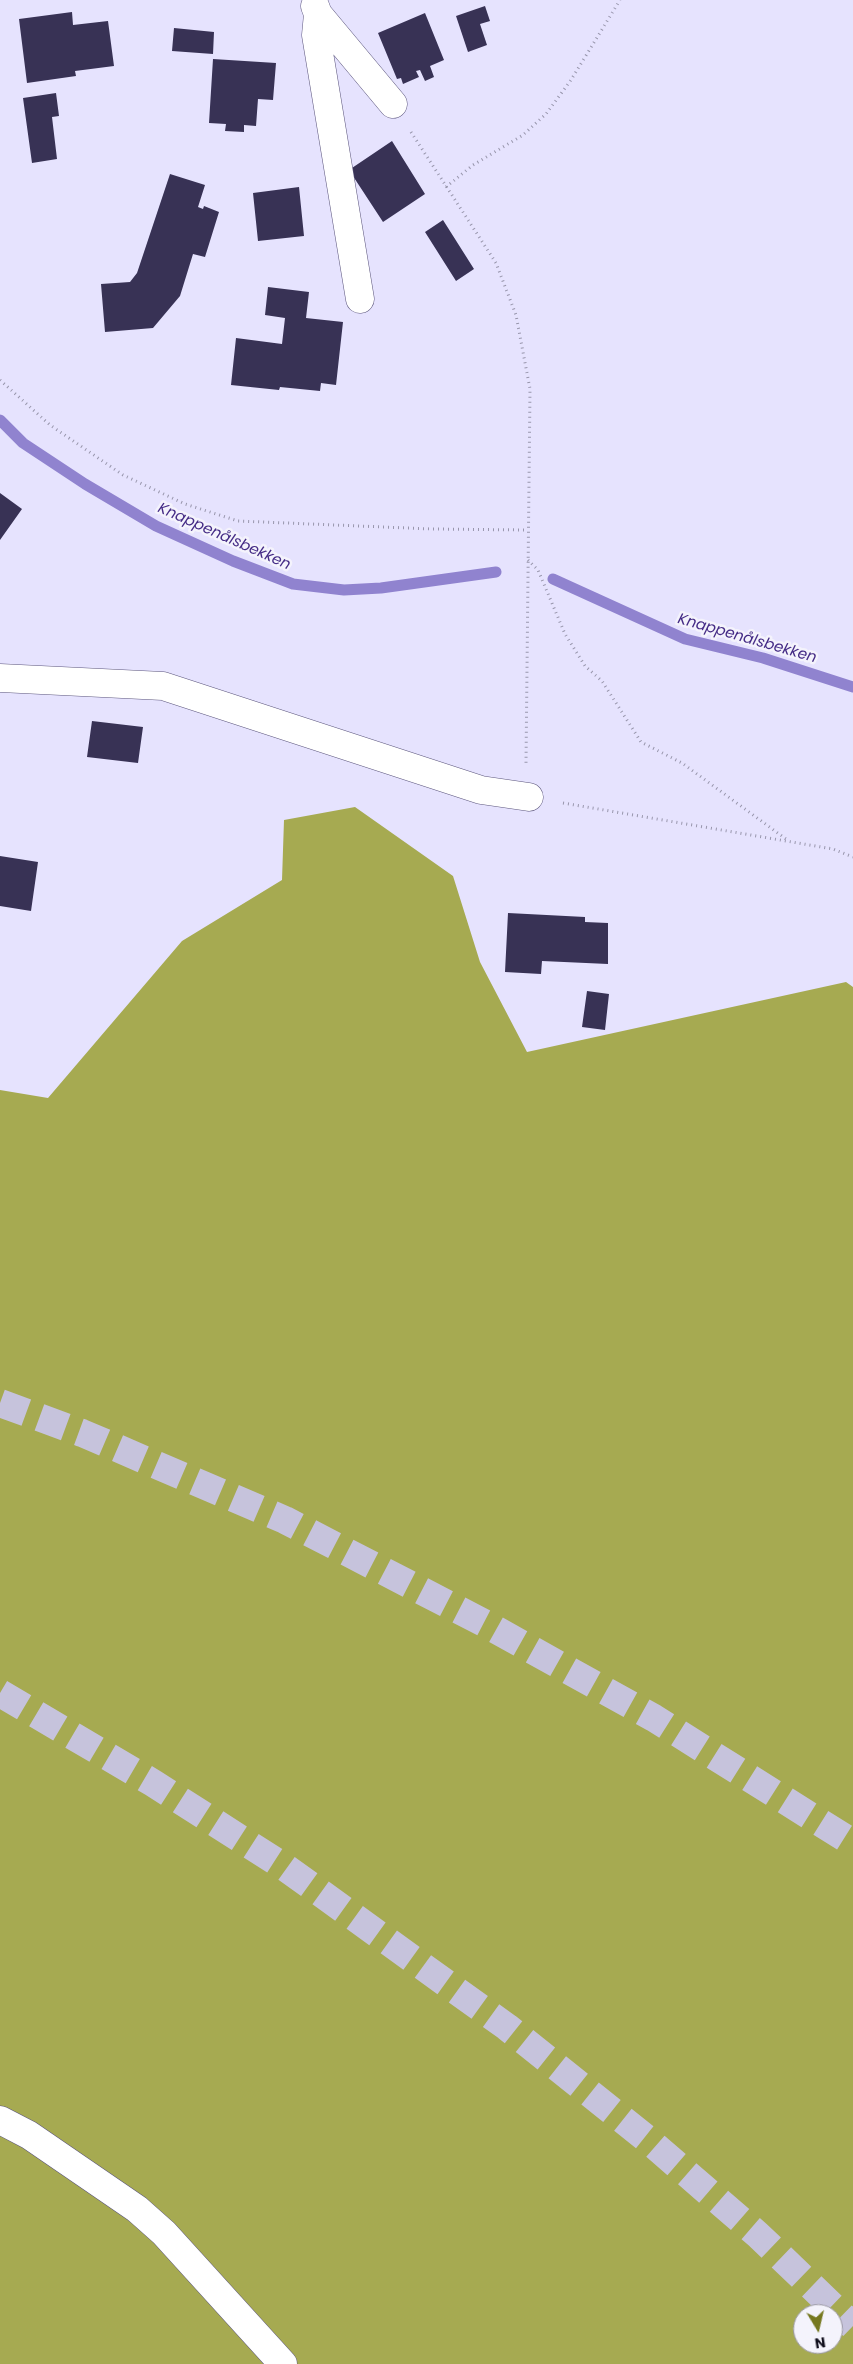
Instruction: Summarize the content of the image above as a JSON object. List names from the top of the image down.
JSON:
{
  "water": ["Knappenålsbekken"],
  "north": "bottom"
}
